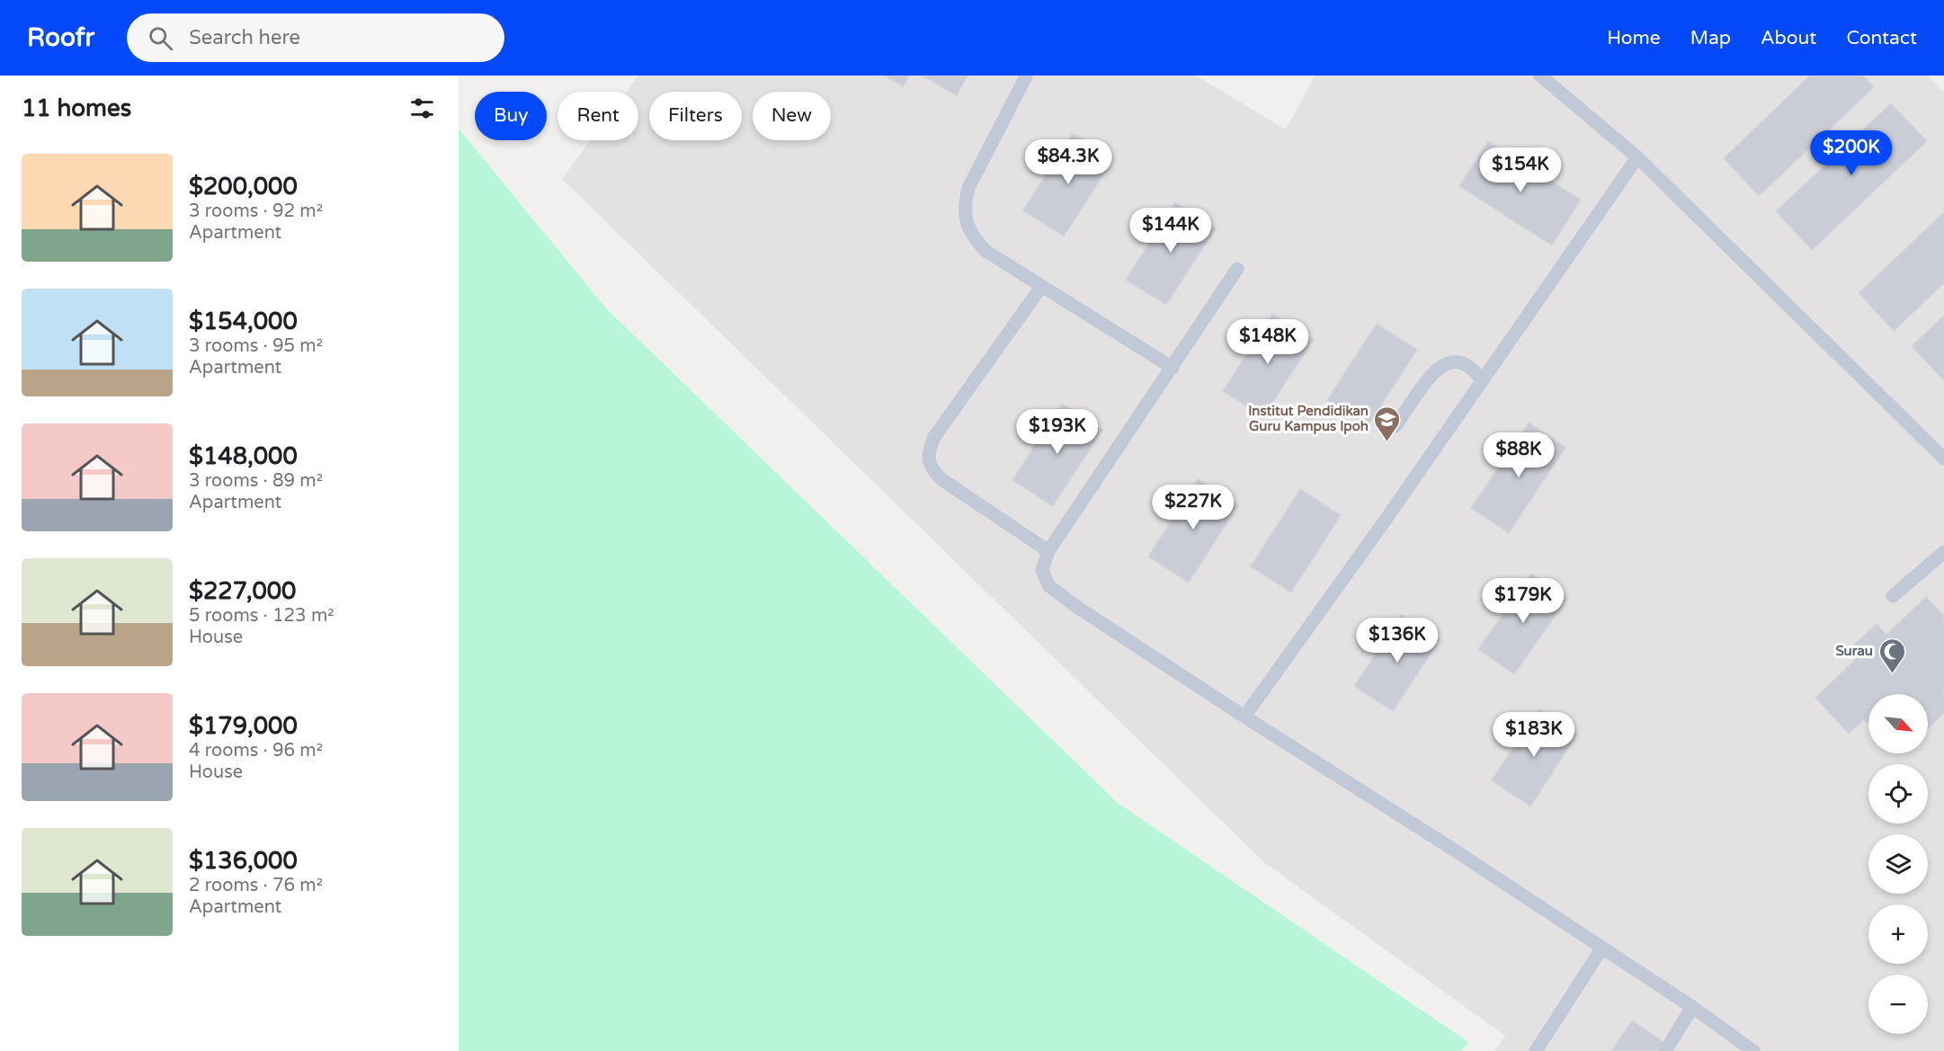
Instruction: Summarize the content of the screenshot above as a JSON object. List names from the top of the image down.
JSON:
{
  "places": {
    "school or university": ["Institut Pendidikan Guru Kampus Ipoh"],
    "mosque": ["Surau"]
  },
  "north": "bottom right",
  "page": {
    "header": "Roofr",
    "search": "Search here",
    "nav": [
      "Home",
      "Map",
      "About",
      "Contact"
    ],
    "heading": "11 homes",
    "chip": [
      "Buy",
      "Rent",
      "Filters",
      "New"
    ],
    "price": [
      "$200K",
      "$84.3K",
      "$154K",
      "$144K",
      "$148K",
      "$193K",
      "$88K",
      "$227K",
      "$179K",
      "$136K",
      "$183K"
    ],
    "list": [
      {
        "name": "$200,000",
        "note": "3 rooms · 92 m² · Apartment"
      },
      {
        "name": "$154,000",
        "note": "3 rooms · 95 m² · Apartment"
      },
      {
        "name": "$148,000",
        "note": "3 rooms · 89 m² · Apartment"
      },
      {
        "name": "$227,000",
        "note": "5 rooms · 123 m² · House"
      },
      {
        "name": "$179,000",
        "note": "4 rooms · 96 m² · House"
      },
      {
        "name": "$136,000",
        "note": "2 rooms · 76 m² · Apartment"
      }
    ],
    "map_buttons": ["+", "−"]
  }
}
